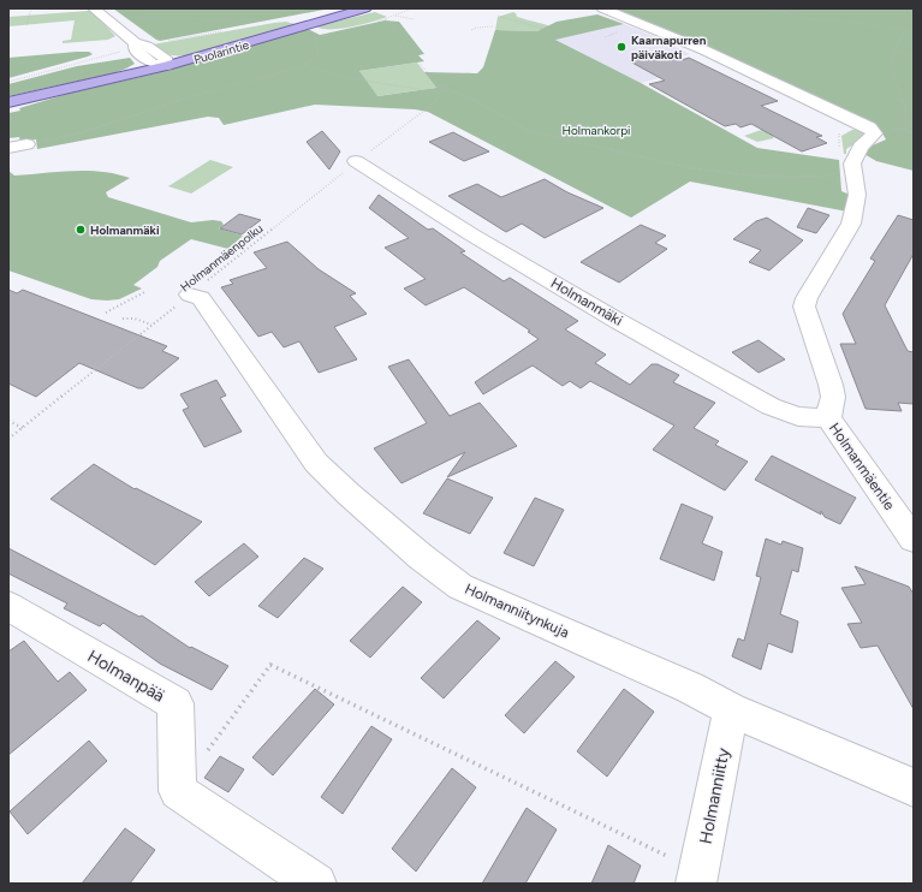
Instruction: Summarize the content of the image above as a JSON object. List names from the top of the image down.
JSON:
{
  "streets": {
    "main road": ["Puolarintie"],
    "street": [
      "Holmanmäki",
      "Holmanmäentie",
      "Holmanniitynkuja",
      "Holmanpää",
      "Holmanniitty"
    ],
    "path": ["Holmanmäenpolku"]
  },
  "crossings": [
    ["Holmanmäenpolku", "Holmanmäki"],
    ["Holmanmäenpolku", "Holmanniitynkuja"],
    ["Holmanmäki", "Holmanmäentie"],
    ["Holmanniitynkuja", "Holmanniitty"]
  ],
  "parks": ["Holmankorpi"],
  "places": ["Kaarnapurren päiväkoti", "Holmanmäki"]
}
